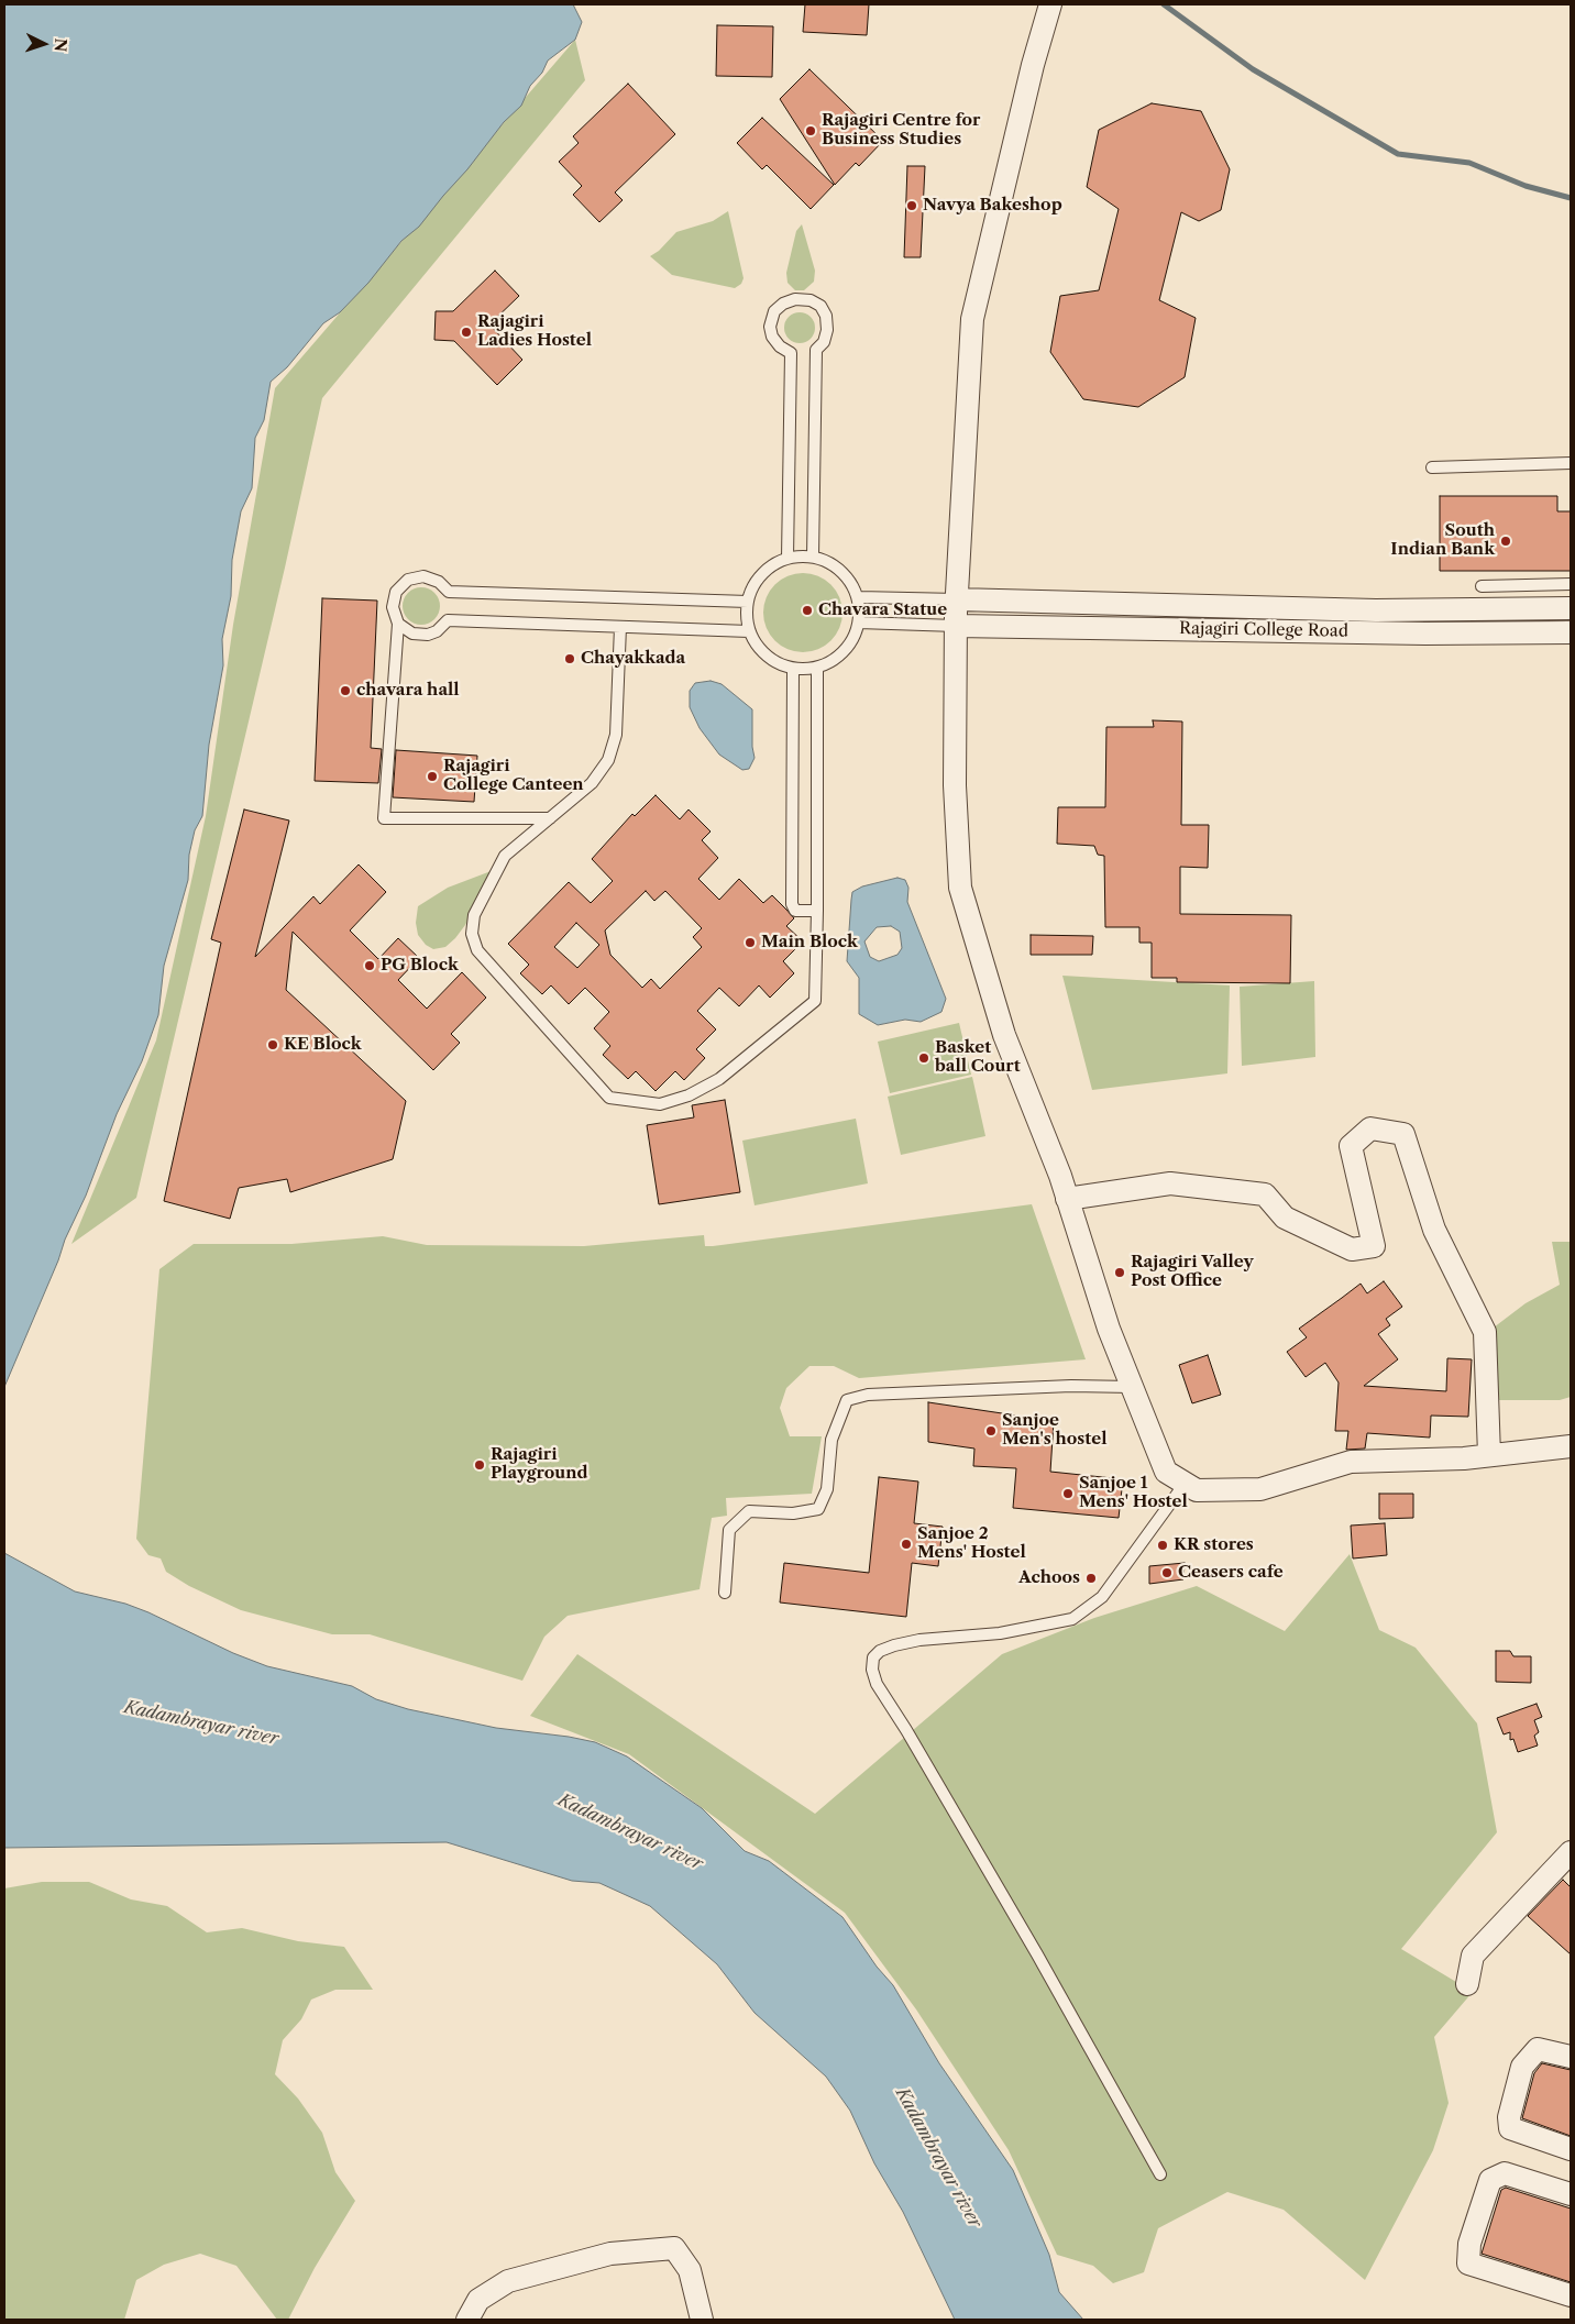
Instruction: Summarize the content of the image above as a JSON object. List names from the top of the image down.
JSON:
{
  "streets": {
    "street": ["Rajagiri College Road"]
  },
  "water": ["Kadambrayar river"],
  "places": [
    "Rajagiri Centre for Business Studies",
    "Navya Bakeshop",
    "Rajagiri Ladies Hostel",
    "South Indian Bank",
    "Chavara Statue",
    "Chayakkada",
    "chavara hall",
    "Rajagiri College Canteen",
    "Main Block",
    "PG Block",
    "KE Block",
    "Basket ball Court",
    "Rajagiri Valley Post Office",
    "Sanjoe Men's hostel",
    "Rajagiri Playground",
    "Sanjoe 1 Mens' Hostel",
    "Sanjoe 2 Mens' Hostel",
    "KR stores",
    "Ceasers cafe",
    "Achoos"
  ],
  "north": "right"
}
